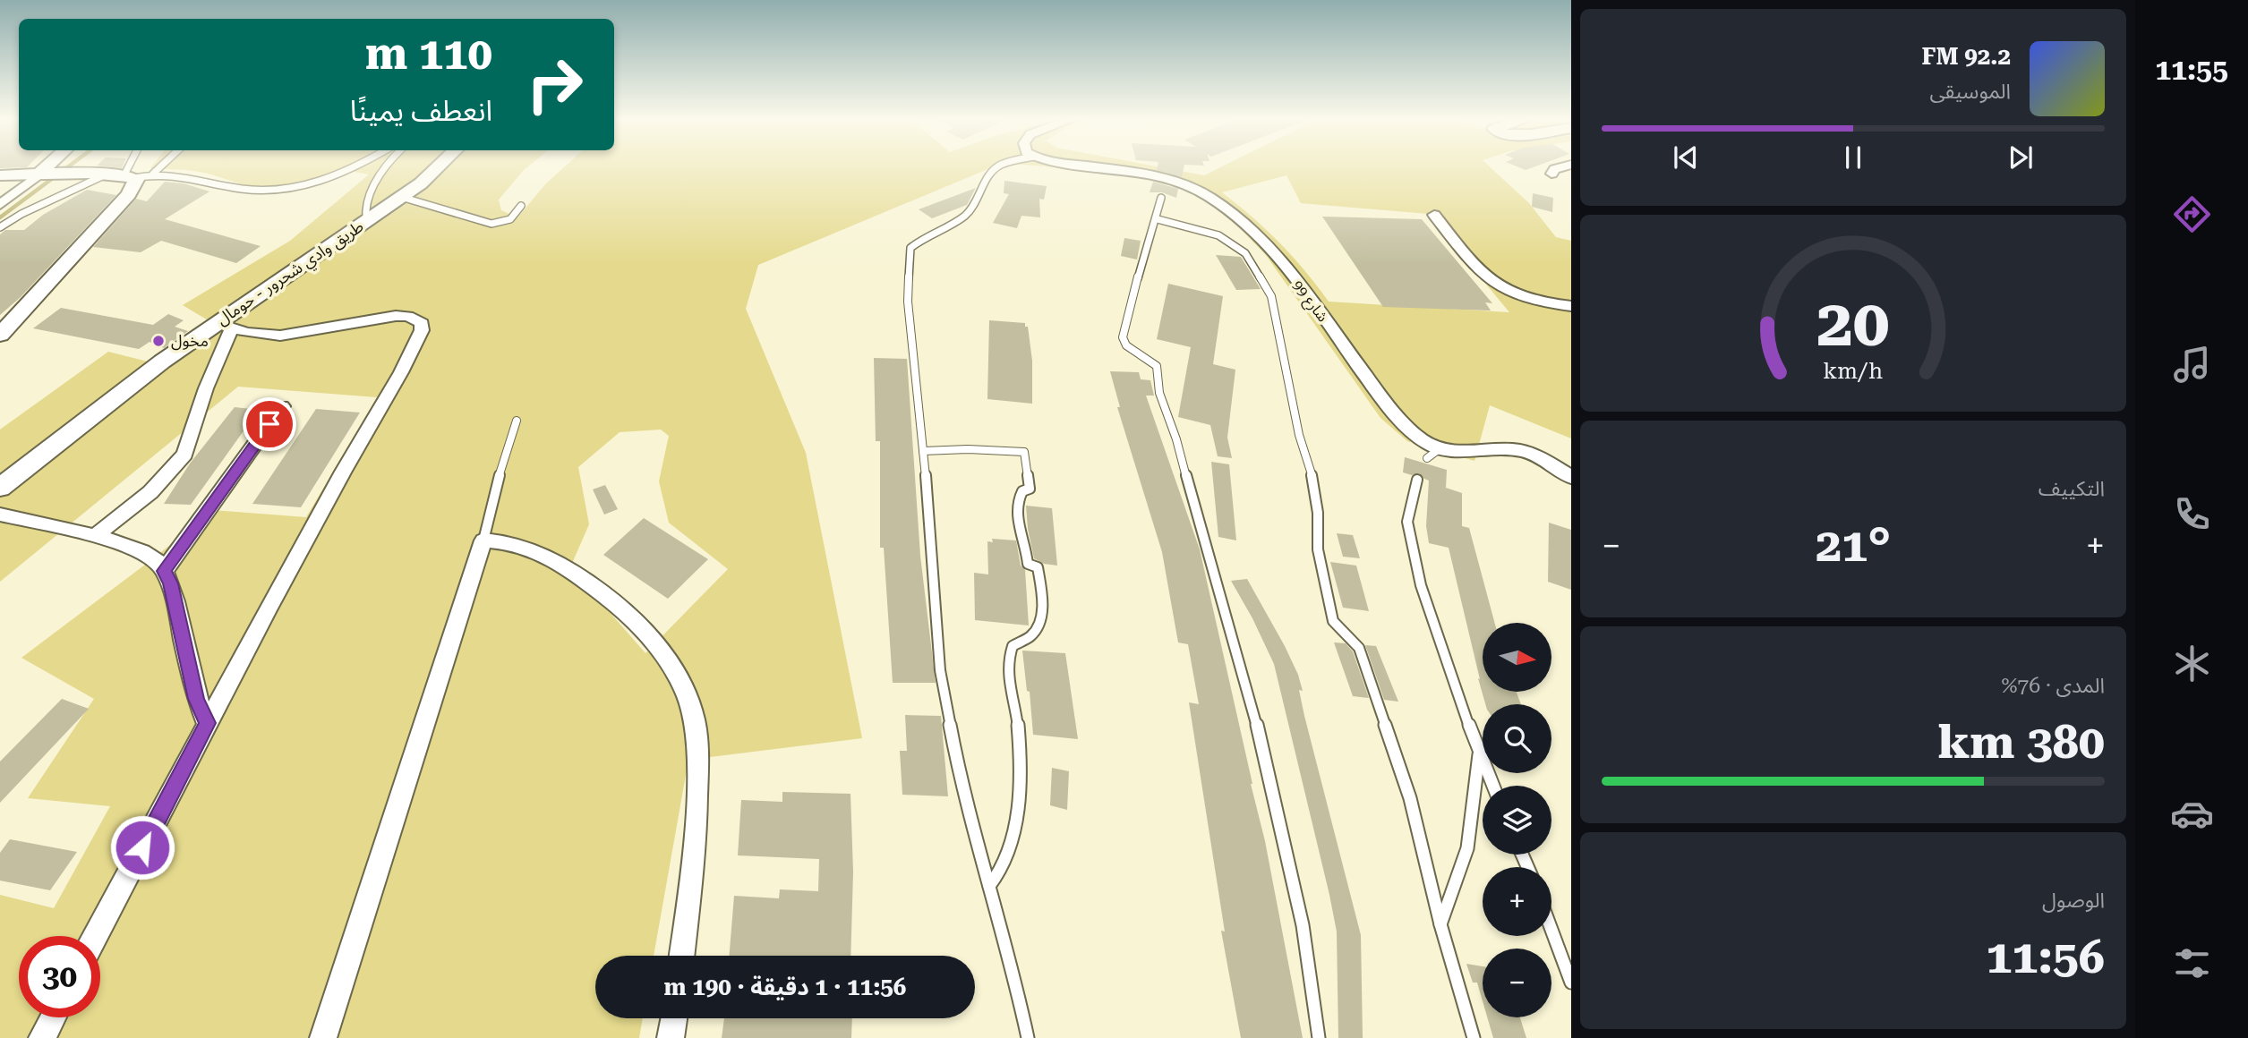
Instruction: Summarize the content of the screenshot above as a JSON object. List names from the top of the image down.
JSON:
{
  "streets": {
    "main road": ["طريق وادي شحرور - حومال"],
    "street": ["شارع 99"]
  },
  "places": ["مخول"],
  "north": "right",
  "page": {
    "tabs": "11:55",
    "turn": ["110 m", "انعطف يمينًا"],
    "song": ["92.2 FM", "الموسيقى"],
    "tile": [
      "التكييف",
      ["المدى · 76%", "380 km"],
      ["الوصول", "11:56"]
    ],
    "heat": ["−", "21°", "+"],
    "map_buttons": ["+", "−"],
    "limit": "30",
    "trip": "11:56 · 1 دقيقة · 190 m",
    "gauge": ["20", "km/h"]
  }
}
